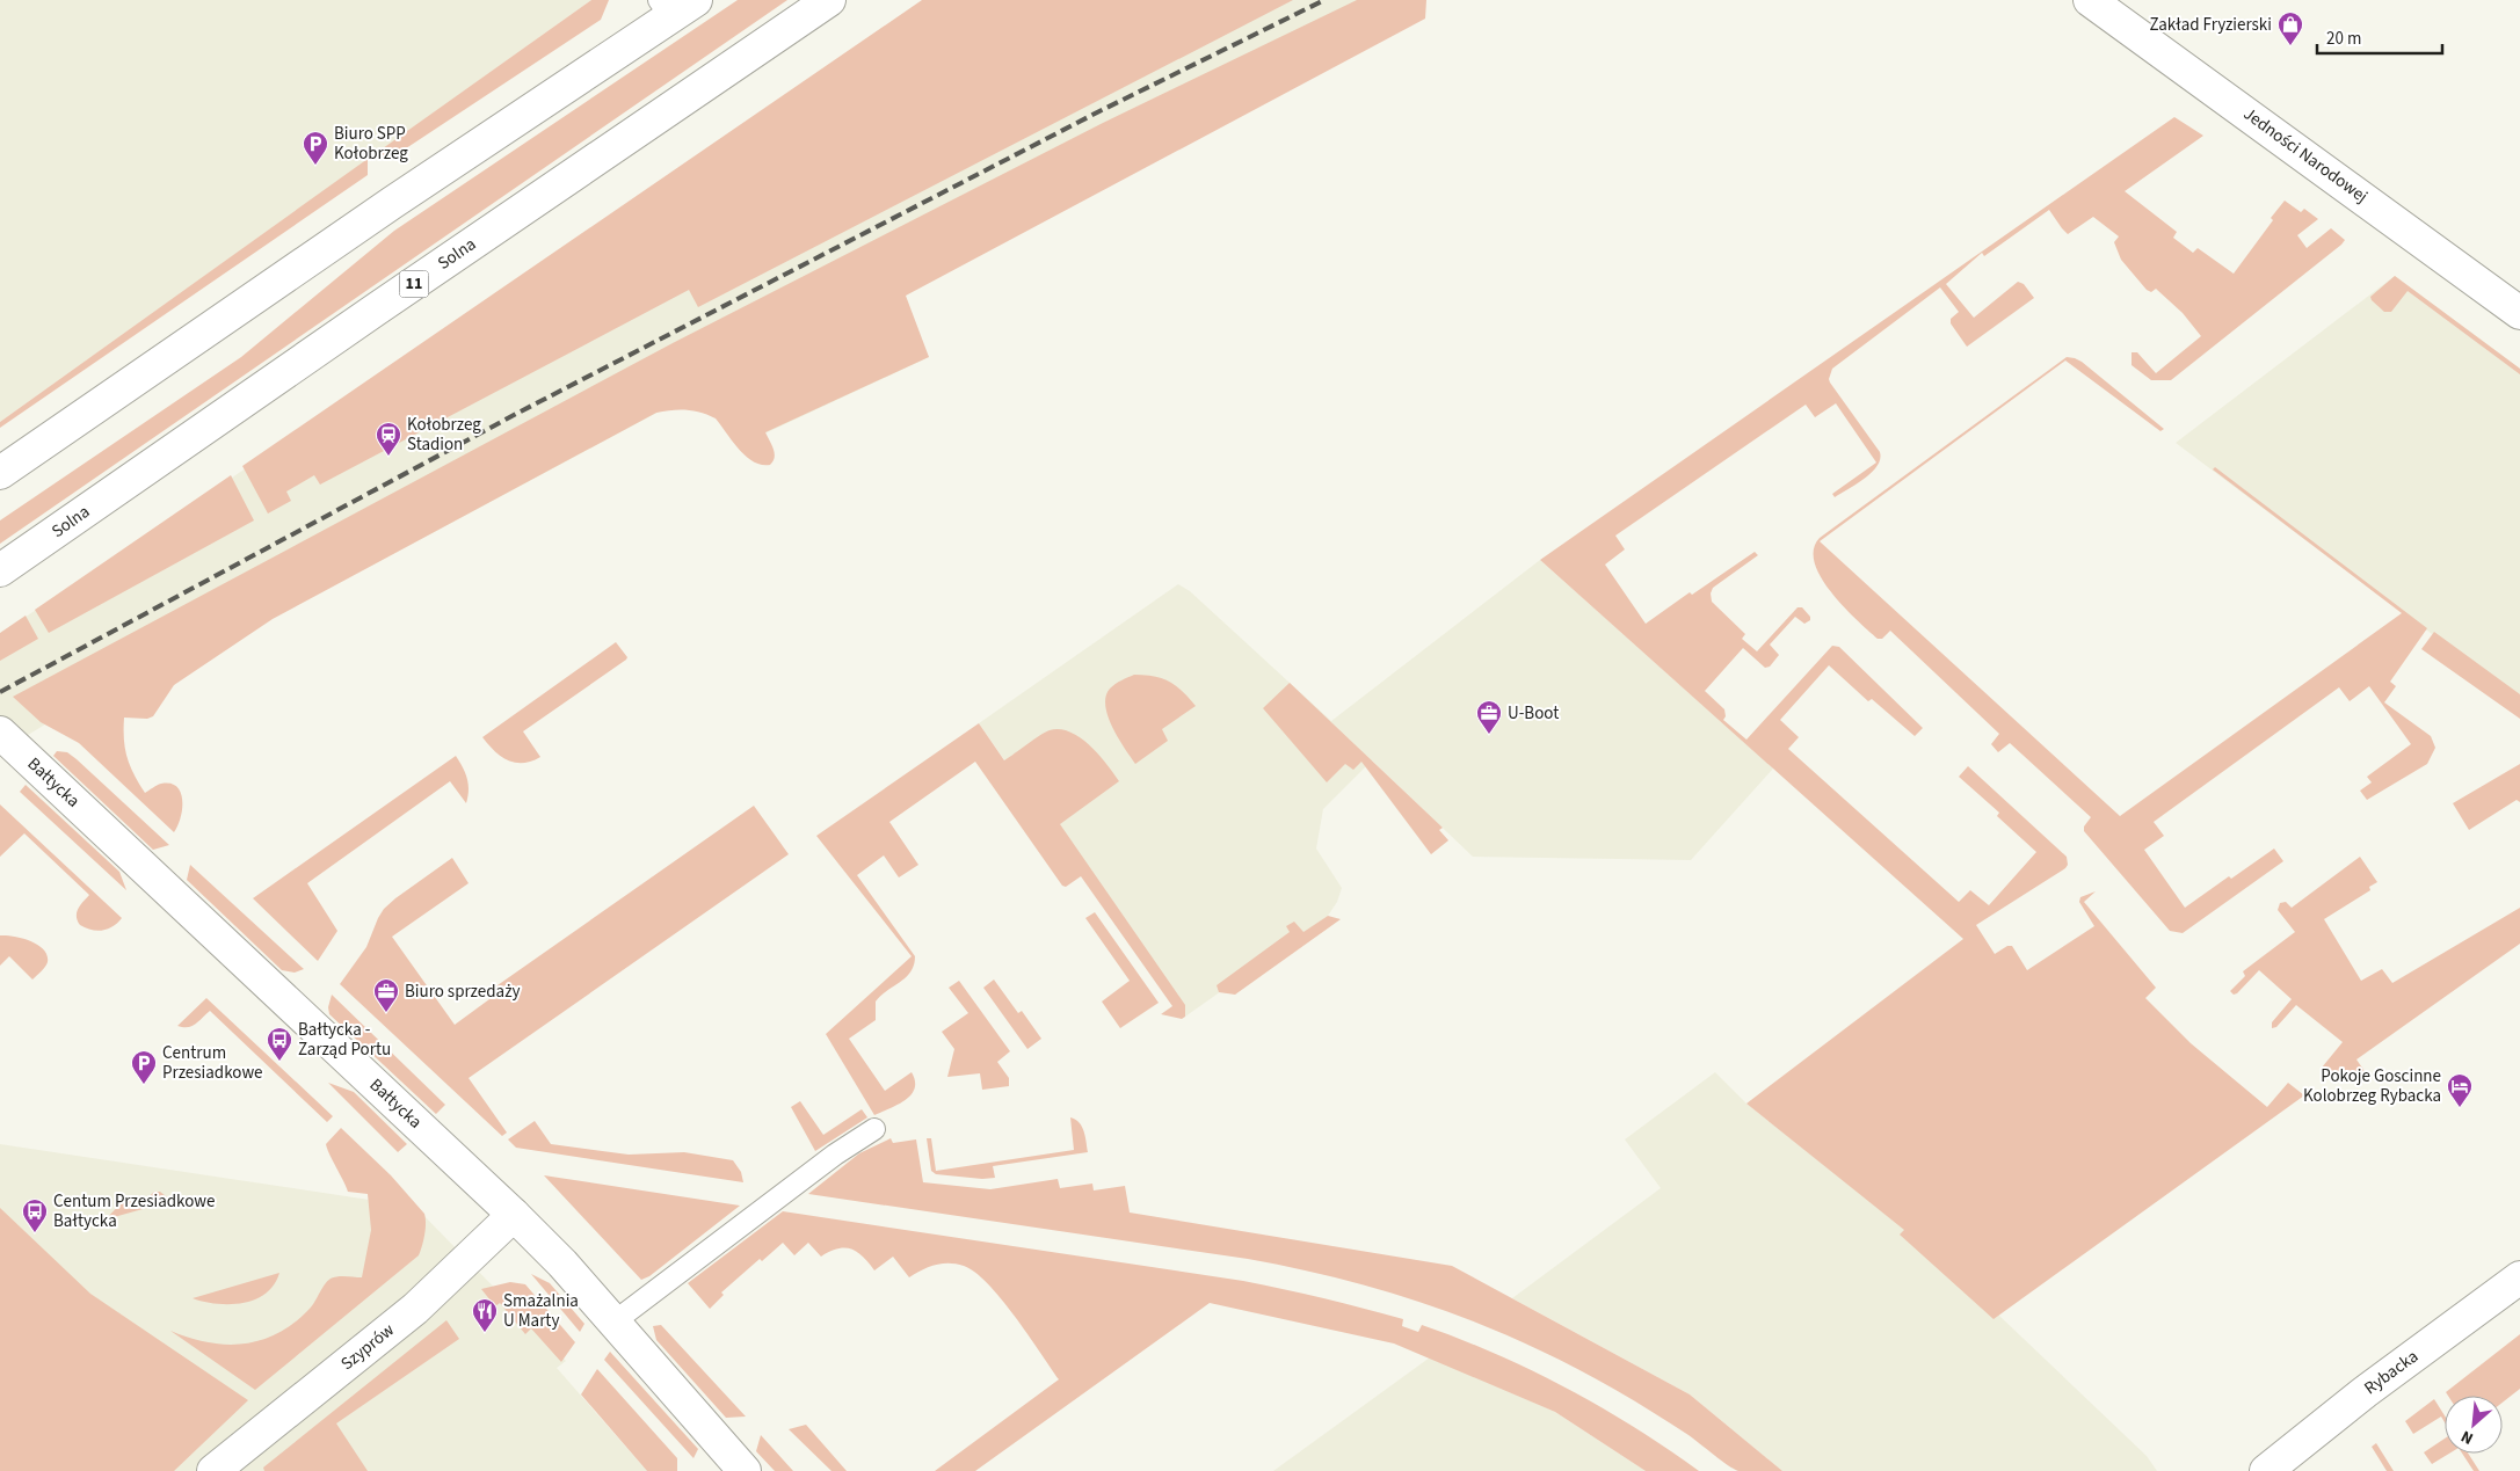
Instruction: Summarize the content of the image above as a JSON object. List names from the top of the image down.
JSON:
{
  "streets": {
    "street": [
      "Jedności Narodowej",
      "Solna",
      "11",
      "Bałtycka",
      "Szyprów",
      "Rybacka"
    ]
  },
  "crossings": [
    ["Bałtycka", "Szyprów"]
  ],
  "places": {
    "shop": ["Zakład Fryzierski"],
    "parking": ["Biuro SPP Kołobrzeg", "Centrum Przesiadkowe"],
    "station": ["Kołobrzeg Stadion"],
    "office": ["U-Boot", "Biuro sprzedaży"],
    "bus stop": ["Bałtycka - Zarząd Portu", "Centum Przesiadkowe Bałtycka"],
    "hotel": ["Pokoje Goscinne Kolobrzeg Rybacka"],
    "restaurant": ["Smażalnia U Marty"]
  },
  "scale_bar": "20 m",
  "north": "bottom left"
}
